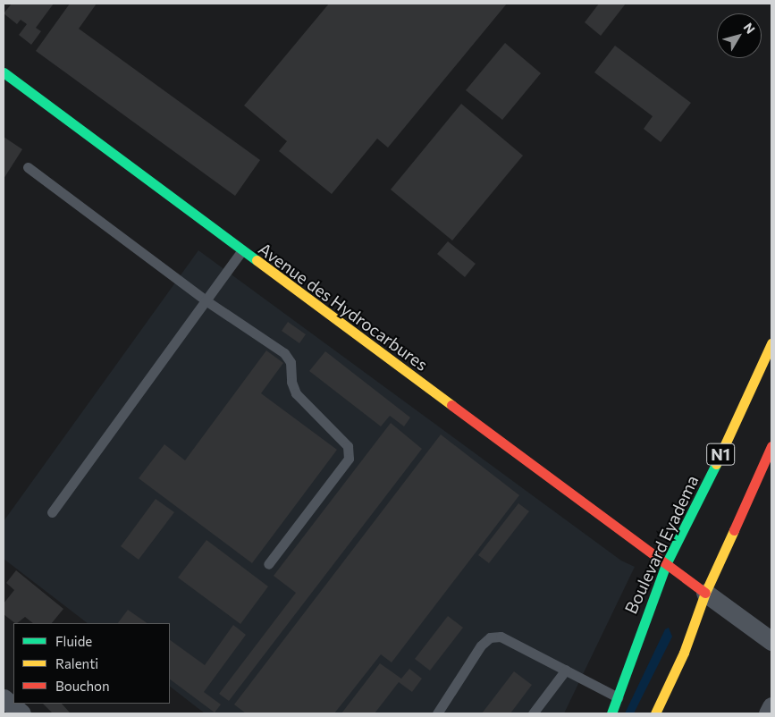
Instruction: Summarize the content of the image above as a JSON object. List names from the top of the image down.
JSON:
{
  "streets": {
    "main road": ["Avenue des Hydrocarbures", "N1", "Boulevard Eyadema"]
  },
  "crossings": [
    ["Avenue des Hydrocarbures", "N1"],
    ["Avenue des Hydrocarbures", "Boulevard Eyadema"]
  ],
  "legend": ["Fluide", "Ralenti", "Bouchon"],
  "north": "top right"
}
